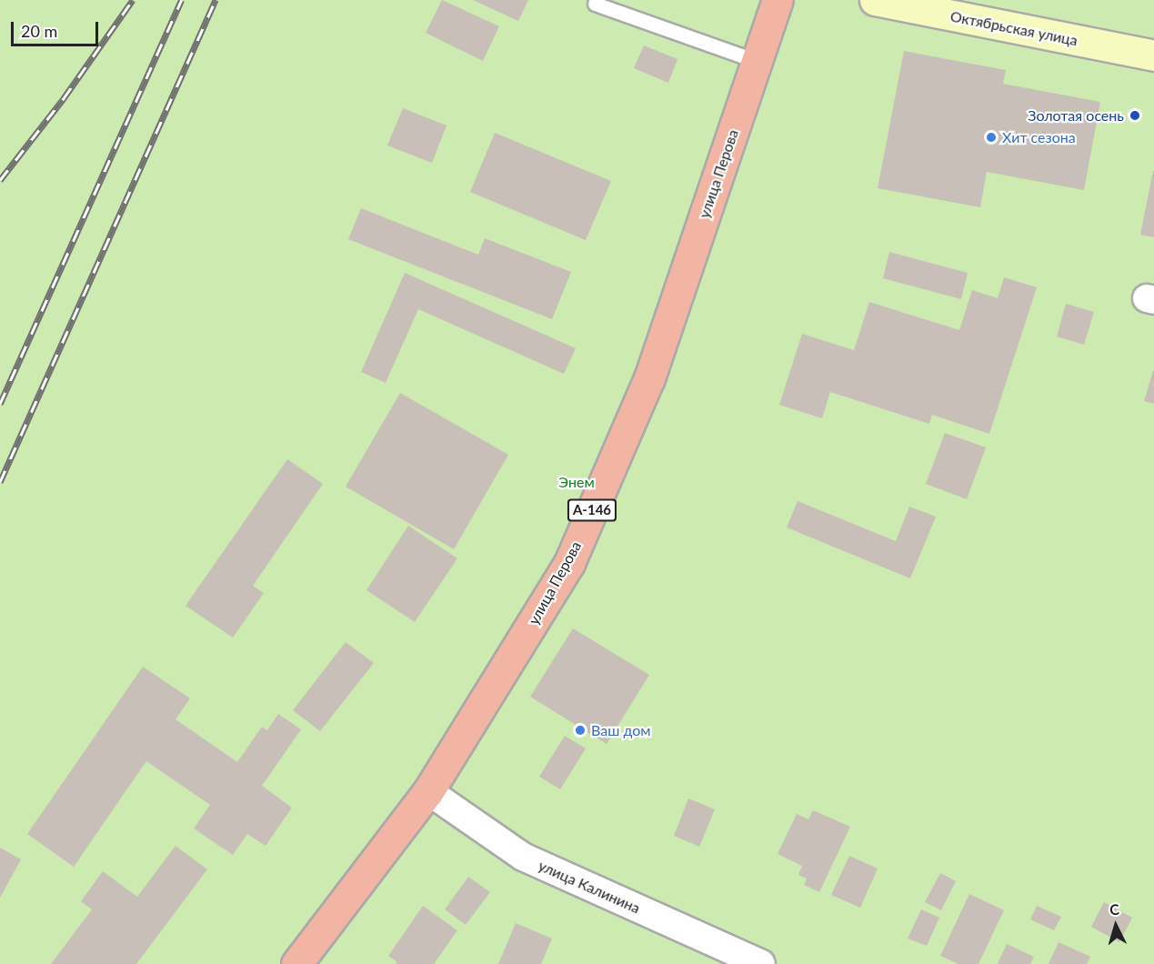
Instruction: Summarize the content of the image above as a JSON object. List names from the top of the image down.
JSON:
{
  "streets": {
    "highway": ["улица Перова", "А-146"],
    "main road": ["Октябрьская улица"],
    "street": ["улица Калинина"]
  },
  "crossings": [
    ["улица Перова", "улица Калинина"]
  ],
  "parks": ["Энем"],
  "places": ["Золотая осень", "Хит сезона", "Ваш дом"],
  "scale_bar": "20 m",
  "north": "top"
}
